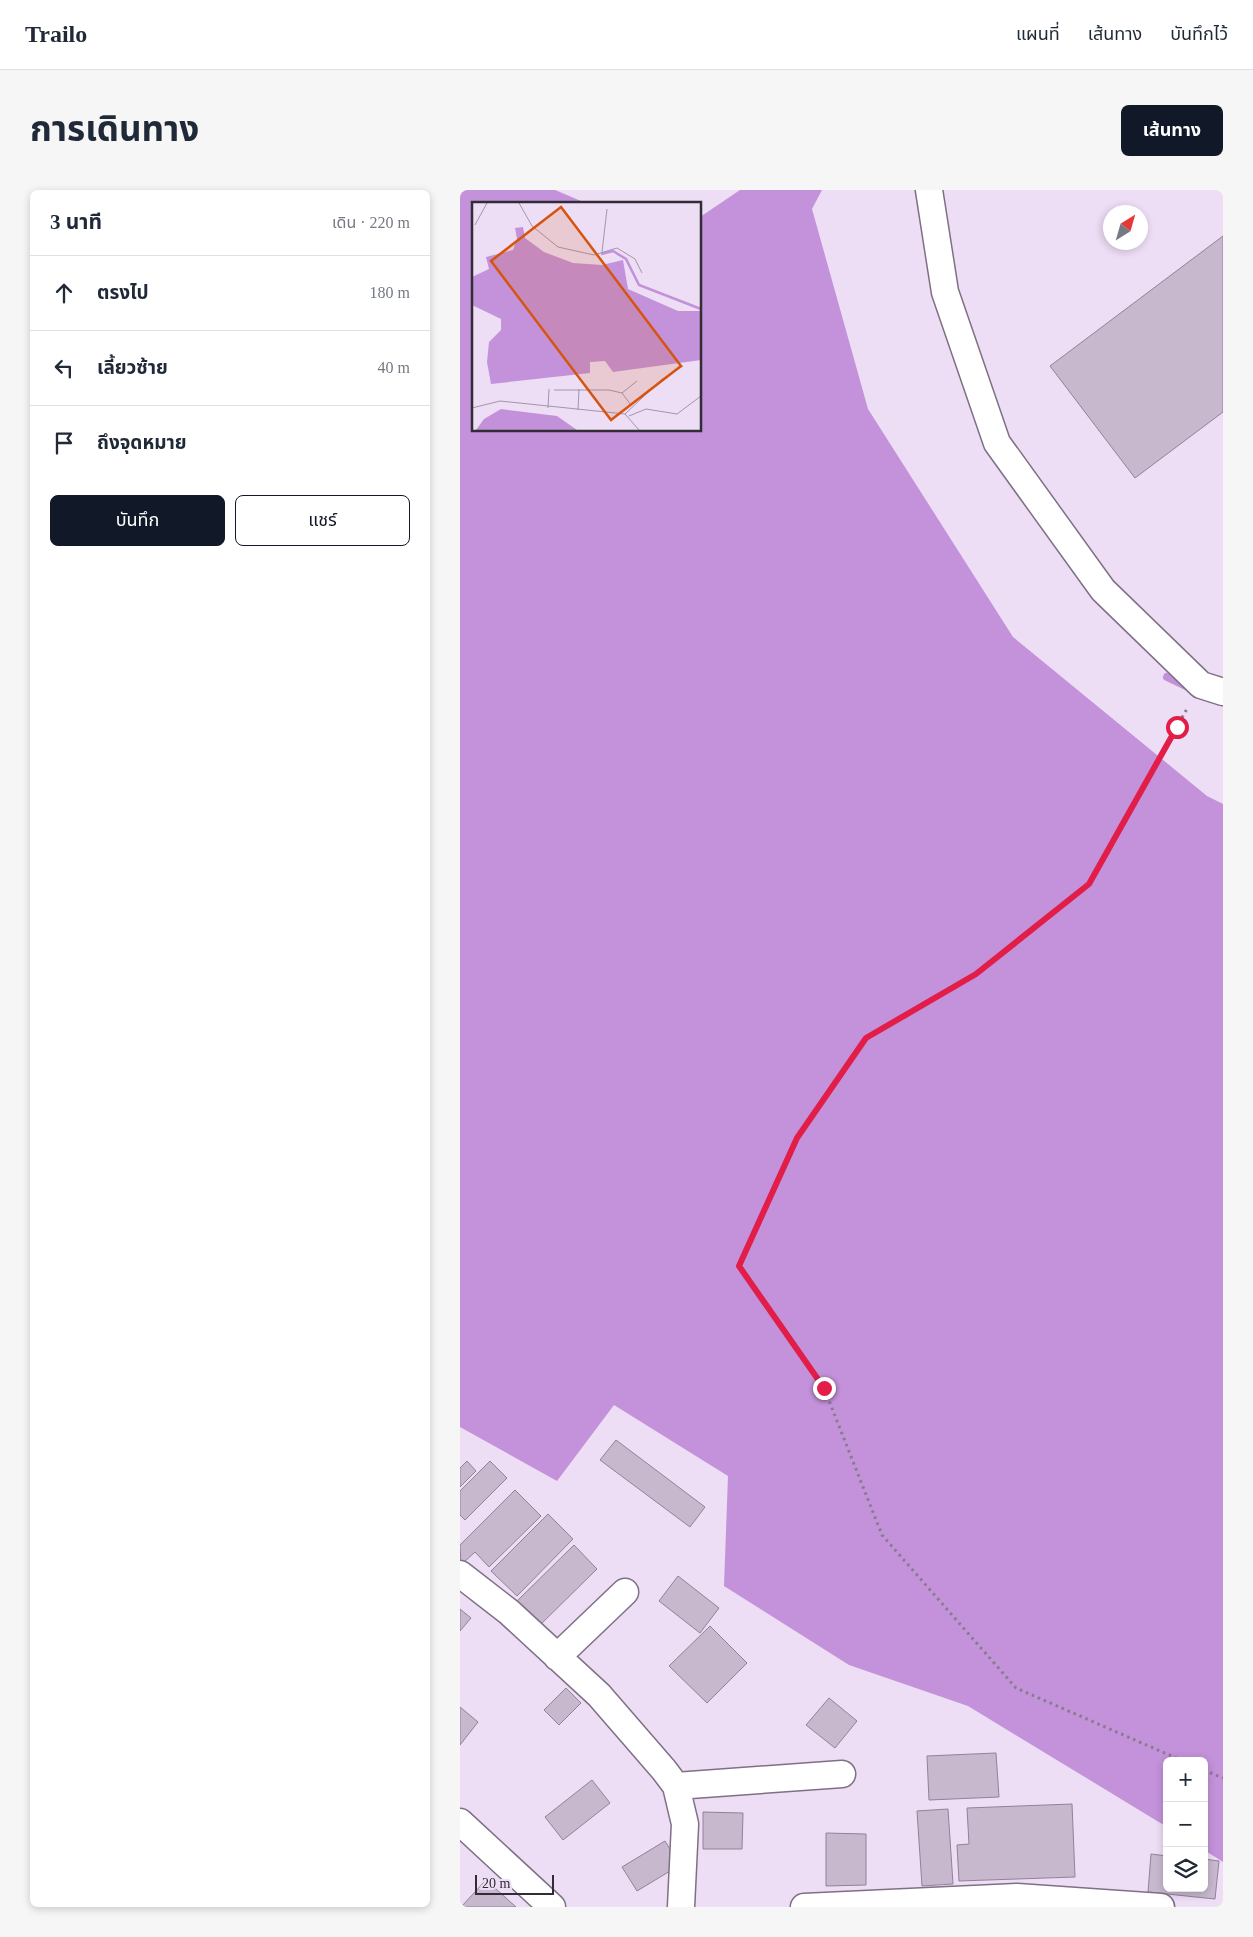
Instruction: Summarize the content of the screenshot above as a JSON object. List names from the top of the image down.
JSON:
{
  "scale_bar": "20 m",
  "north": "top right",
  "page": {
    "header": "Trailo",
    "nav": ["แผนที่", "เส้นทาง", "บันทึกไว้"],
    "title": "การเดินทาง",
    "buttons": [
      "เส้นทาง",
      ["บันทึก", "แชร์"]
    ],
    "heading": ["3 นาที", "เดิน · 220 m"],
    "list": [
      ["ตรงไป", "180 m"],
      ["เลี้ยวซ้าย", "40 m"],
      "ถึงจุดหมาย"
    ],
    "map_buttons": ["+", "−"],
    "scale": "20 m"
  }
}
